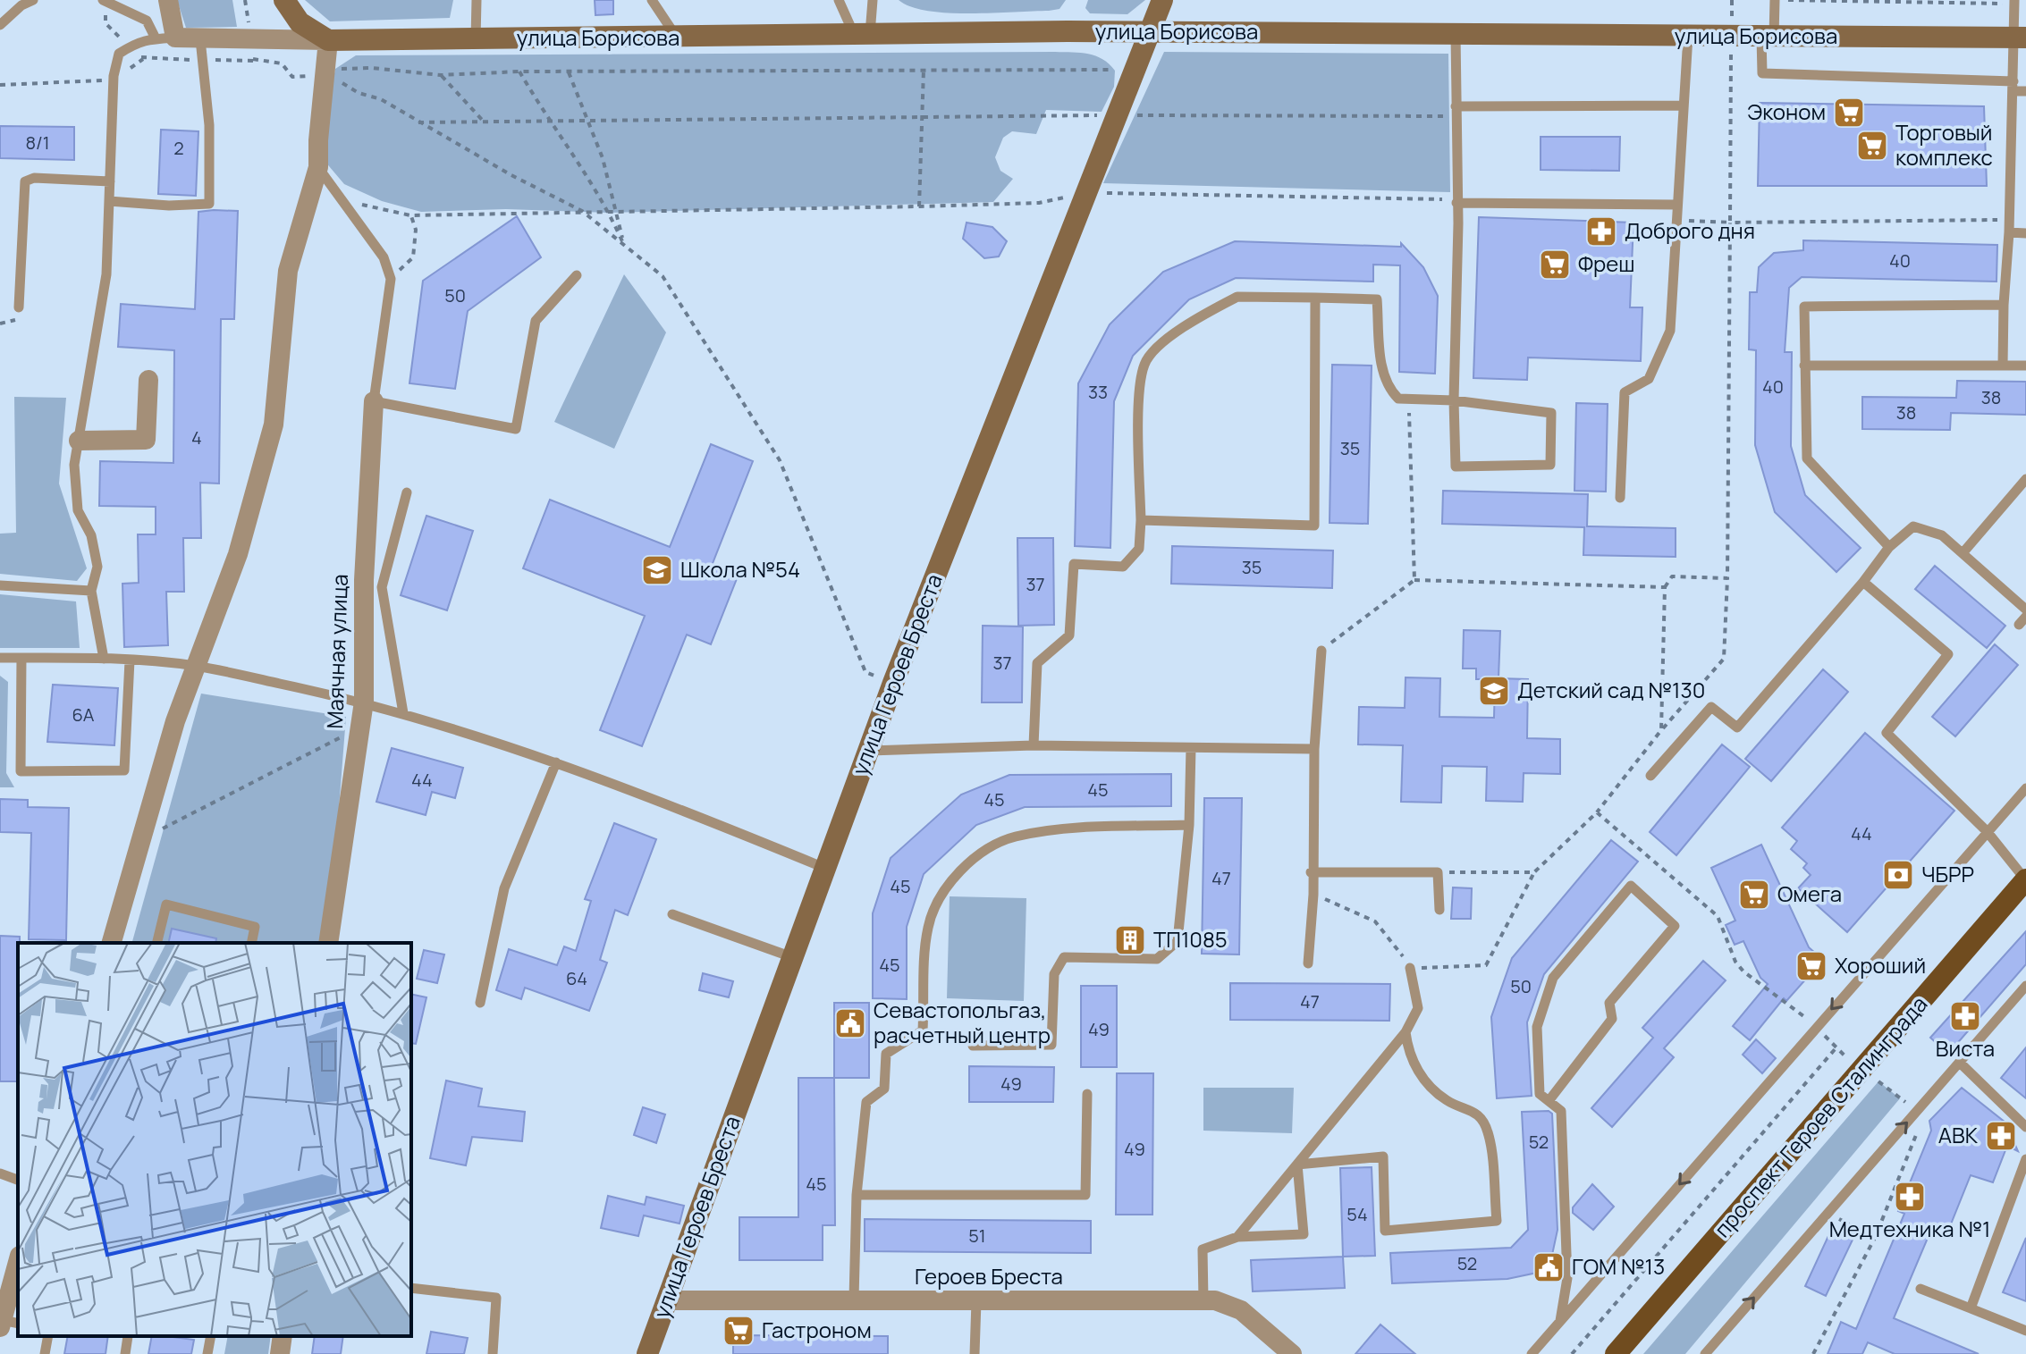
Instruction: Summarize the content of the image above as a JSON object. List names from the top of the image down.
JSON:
{
  "streets": {
    "main road": ["улица Борисова", "улица Героев Бреста", "проспект Героев Сталинграда"],
    "street": ["Маячная улица", "Героев Бреста"]
  },
  "crossings": [
    ["улица Борисова", "улица Героев Бреста"],
    ["улица Героев Бреста", "Героев Бреста"]
  ],
  "places": {
    "supermarket": [
      "Эконом",
      "Торговый комплекс",
      "Фреш",
      "Омега",
      "Хороший",
      "Гастроном"
    ],
    "pharmacy": [
      "Доброго дня",
      "Виста",
      "АВК",
      "Медтехника №1"
    ],
    "school or university": ["Школа №54", "Детский сад №130"],
    "bank": ["ЧБРР"],
    "building": ["ТП1085"],
    "public building": ["Севастопольгаз, расчетный центр", "ГОМ №13"]
  },
  "house_numbers": [
    "8/1",
    "2",
    "40",
    "50",
    "40",
    "33",
    "38",
    "38",
    "4",
    "35",
    "35",
    "37",
    "37",
    "6А",
    "44",
    "45",
    "45",
    "44",
    "47",
    "45",
    "45",
    "64",
    "50",
    "47",
    "49",
    "49",
    "52",
    "49",
    "45",
    "54",
    "51",
    "52"
  ]
}
